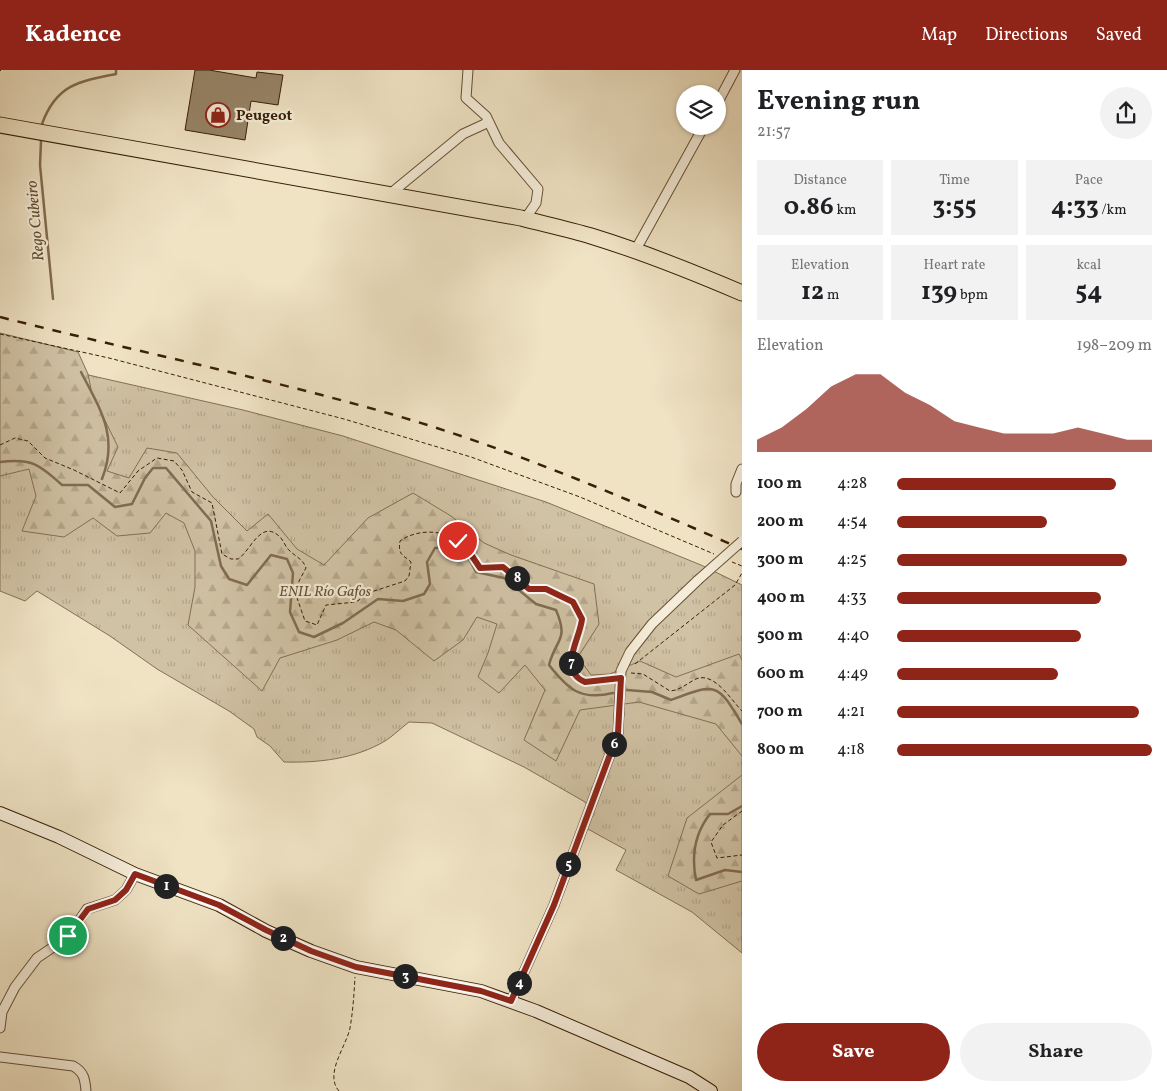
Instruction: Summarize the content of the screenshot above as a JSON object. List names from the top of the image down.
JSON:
{
  "water": ["Rego Cubeiro"],
  "parks": ["ENIL Río Gafos"],
  "places": {
    "shop": ["Peugeot"]
  },
  "page": {
    "header": "Kadence",
    "nav": ["Map", "Directions", "Saved"],
    "heading": ["Evening run", "21:57"],
    "stats": [
      ["Distance", "0.86 km"],
      ["Time", "3:55"],
      ["Pace", "4:33 /km"],
      ["Elevation", "12 m"],
      ["Heart rate", "139 bpm"],
      ["kcal", "54"]
    ],
    "chart": ["Elevation", "198–209 m"],
    "list": [
      {
        "name": "100 m",
        "note": "4:28"
      },
      {
        "name": "200 m",
        "note": "4:54"
      },
      {
        "name": "300 m",
        "note": "4:25"
      },
      {
        "name": "400 m",
        "note": "4:33"
      },
      {
        "name": "500 m",
        "note": "4:40"
      },
      {
        "name": "600 m",
        "note": "4:49"
      },
      {
        "name": "700 m",
        "note": "4:21"
      },
      {
        "name": "800 m",
        "note": "4:18"
      }
    ],
    "pins": [
      "8",
      "7",
      "6",
      "5",
      "1",
      "2",
      "3",
      "4"
    ],
    "buttons": ["Save", "Share"]
  }
}
